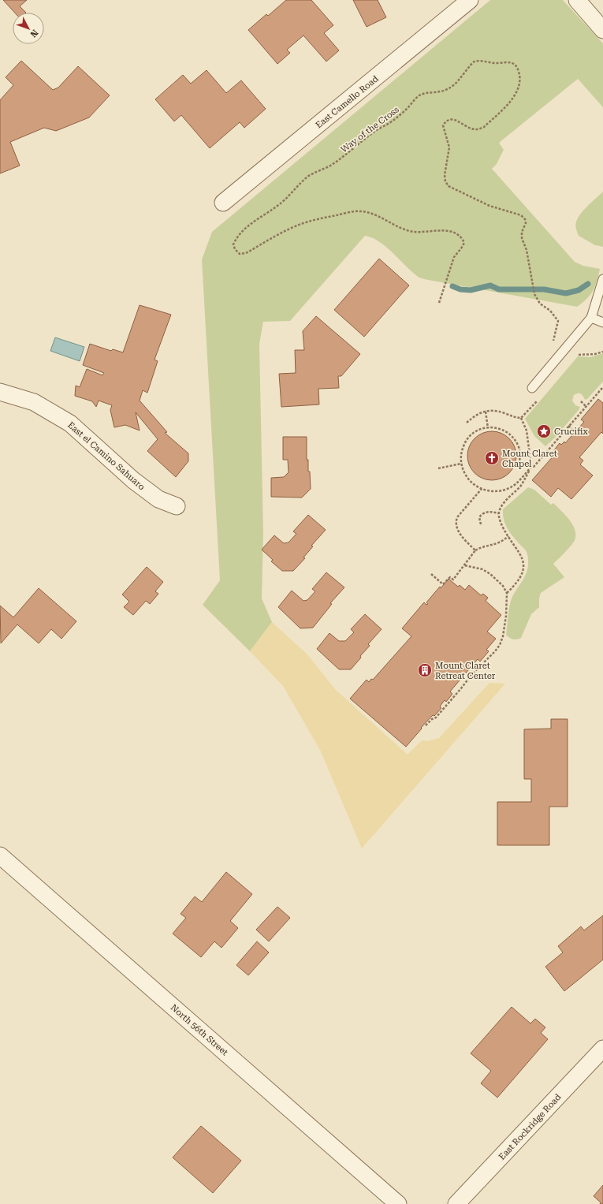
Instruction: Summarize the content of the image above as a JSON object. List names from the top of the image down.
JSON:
{
  "streets": {
    "street": [
      "East Camello Road",
      "East el Camino Sahuaro",
      "North 56th Street",
      "East Rockridge Road"
    ],
    "path": ["Way of the Cross"]
  },
  "places": {
    "place": ["Crucifix"],
    "church": ["Mount Claret Chapel"],
    "building": ["Mount Claret Retreat Center"]
  },
  "north": "bottom right"
}
